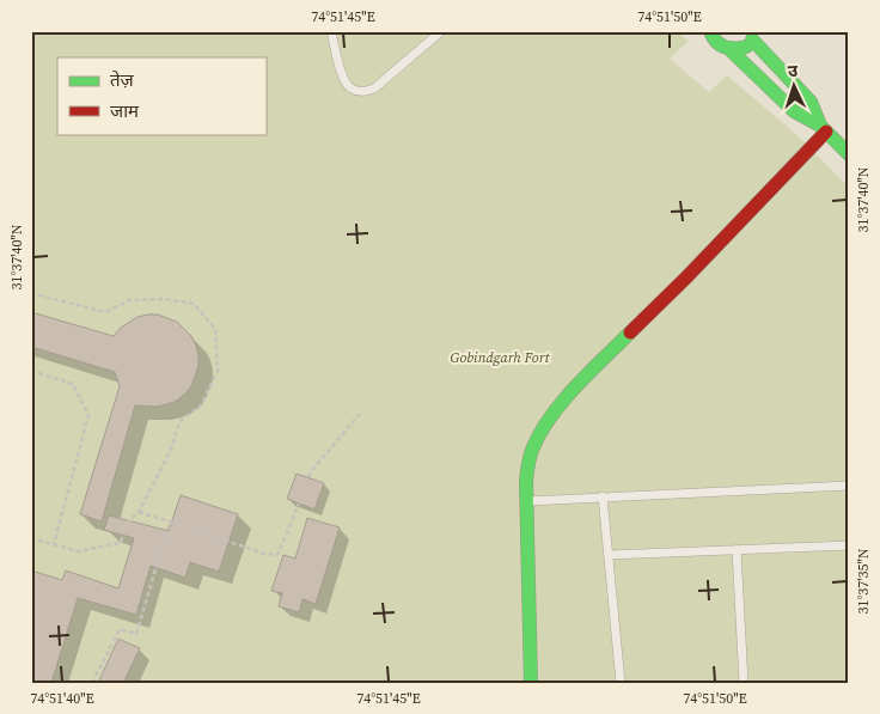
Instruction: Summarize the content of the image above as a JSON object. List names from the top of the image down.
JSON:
{
  "parks": ["Gobindgarh Fort"],
  "legend": ["तेज़", "जाम"],
  "north": "top",
  "coordinates": [
    "74°51'45\"E",
    "74°51'50\"E",
    "31°37'40\"N",
    "31°37'35\"N",
    "74°51'40\"E"
  ]
}
